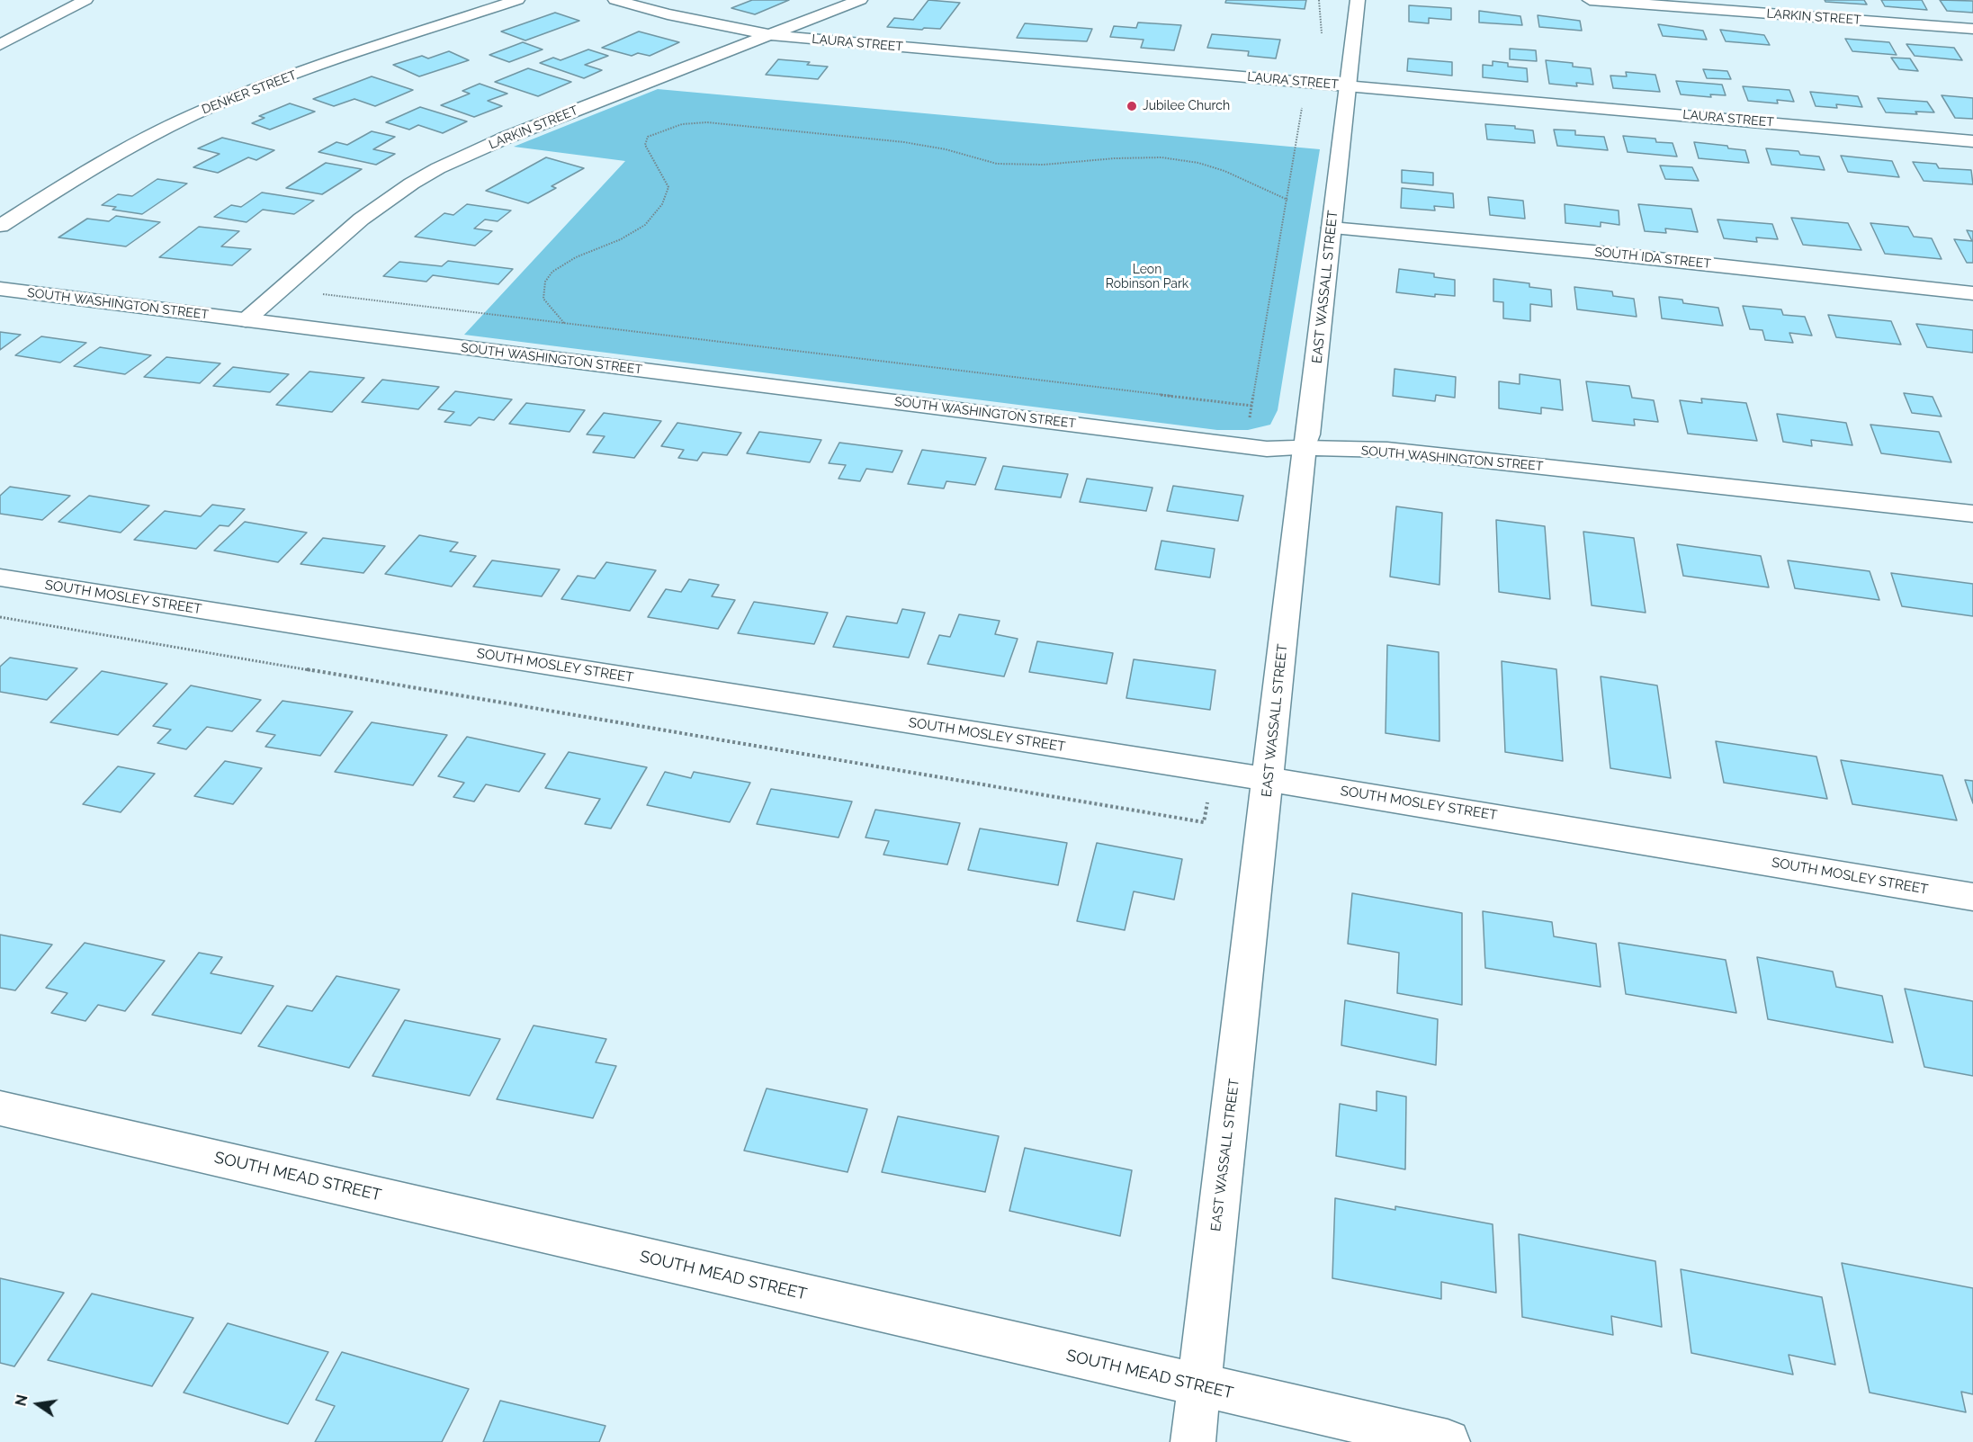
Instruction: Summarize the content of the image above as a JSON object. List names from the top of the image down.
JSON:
{
  "streets": {
    "street": [
      "LARKIN STREET",
      "LAURA STREET",
      "DENKER STREET",
      "SOUTH IDA STREET",
      "EAST WASSALL STREET",
      "SOUTH WASHINGTON STREET",
      "SOUTH MOSLEY STREET",
      "SOUTH MEAD STREET"
    ]
  },
  "crossings": [
    ["LARKIN STREET", "LAURA STREET"],
    ["LARKIN STREET", "SOUTH WASHINGTON STREET"],
    ["LAURA STREET", "EAST WASSALL STREET"],
    ["SOUTH IDA STREET", "EAST WASSALL STREET"],
    ["EAST WASSALL STREET", "SOUTH WASHINGTON STREET"],
    ["EAST WASSALL STREET", "SOUTH MOSLEY STREET"],
    ["EAST WASSALL STREET", "SOUTH MEAD STREET"]
  ],
  "parks": ["Leon Robinson Park"],
  "places": ["Jubilee Church"],
  "north": "left"
}
